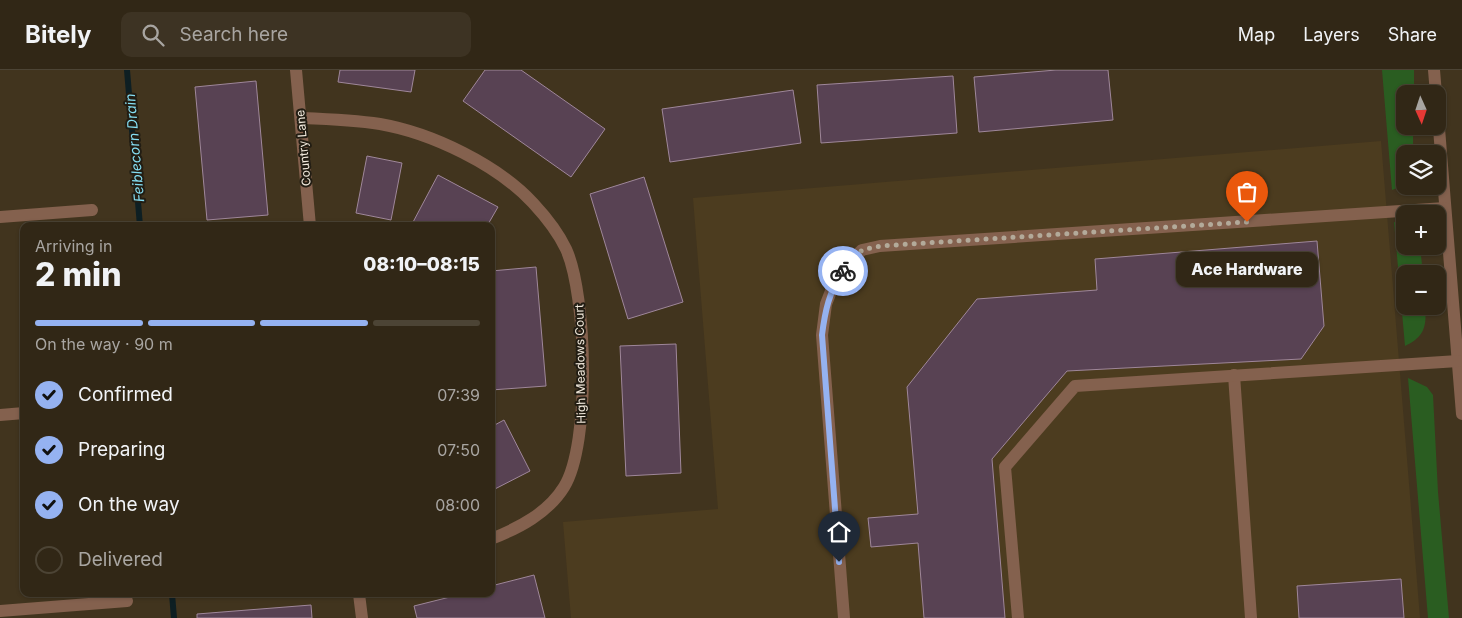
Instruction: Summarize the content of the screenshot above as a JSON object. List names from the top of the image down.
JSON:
{
  "streets": {
    "street": ["Country Lane", "High Meadows Court"]
  },
  "crossings": [
    ["Country Lane", "High Meadows Court"]
  ],
  "water": ["Feiblecorn Drain"],
  "places": ["Ace Hardware"],
  "north": "bottom",
  "page": {
    "header": "Bitely",
    "search": "Search here",
    "nav": ["Map", "Layers", "Share"],
    "map_buttons": ["+", "−"],
    "heading": ["2 min", "Arriving in", "08:10–08:15"],
    "bubble": "Ace Hardware",
    "bar": "On the way · 90 m",
    "list": [
      ["Confirmed", "07:39"],
      ["Preparing", "07:50"],
      ["On the way", "08:00"],
      "Delivered"
    ]
  }
}
